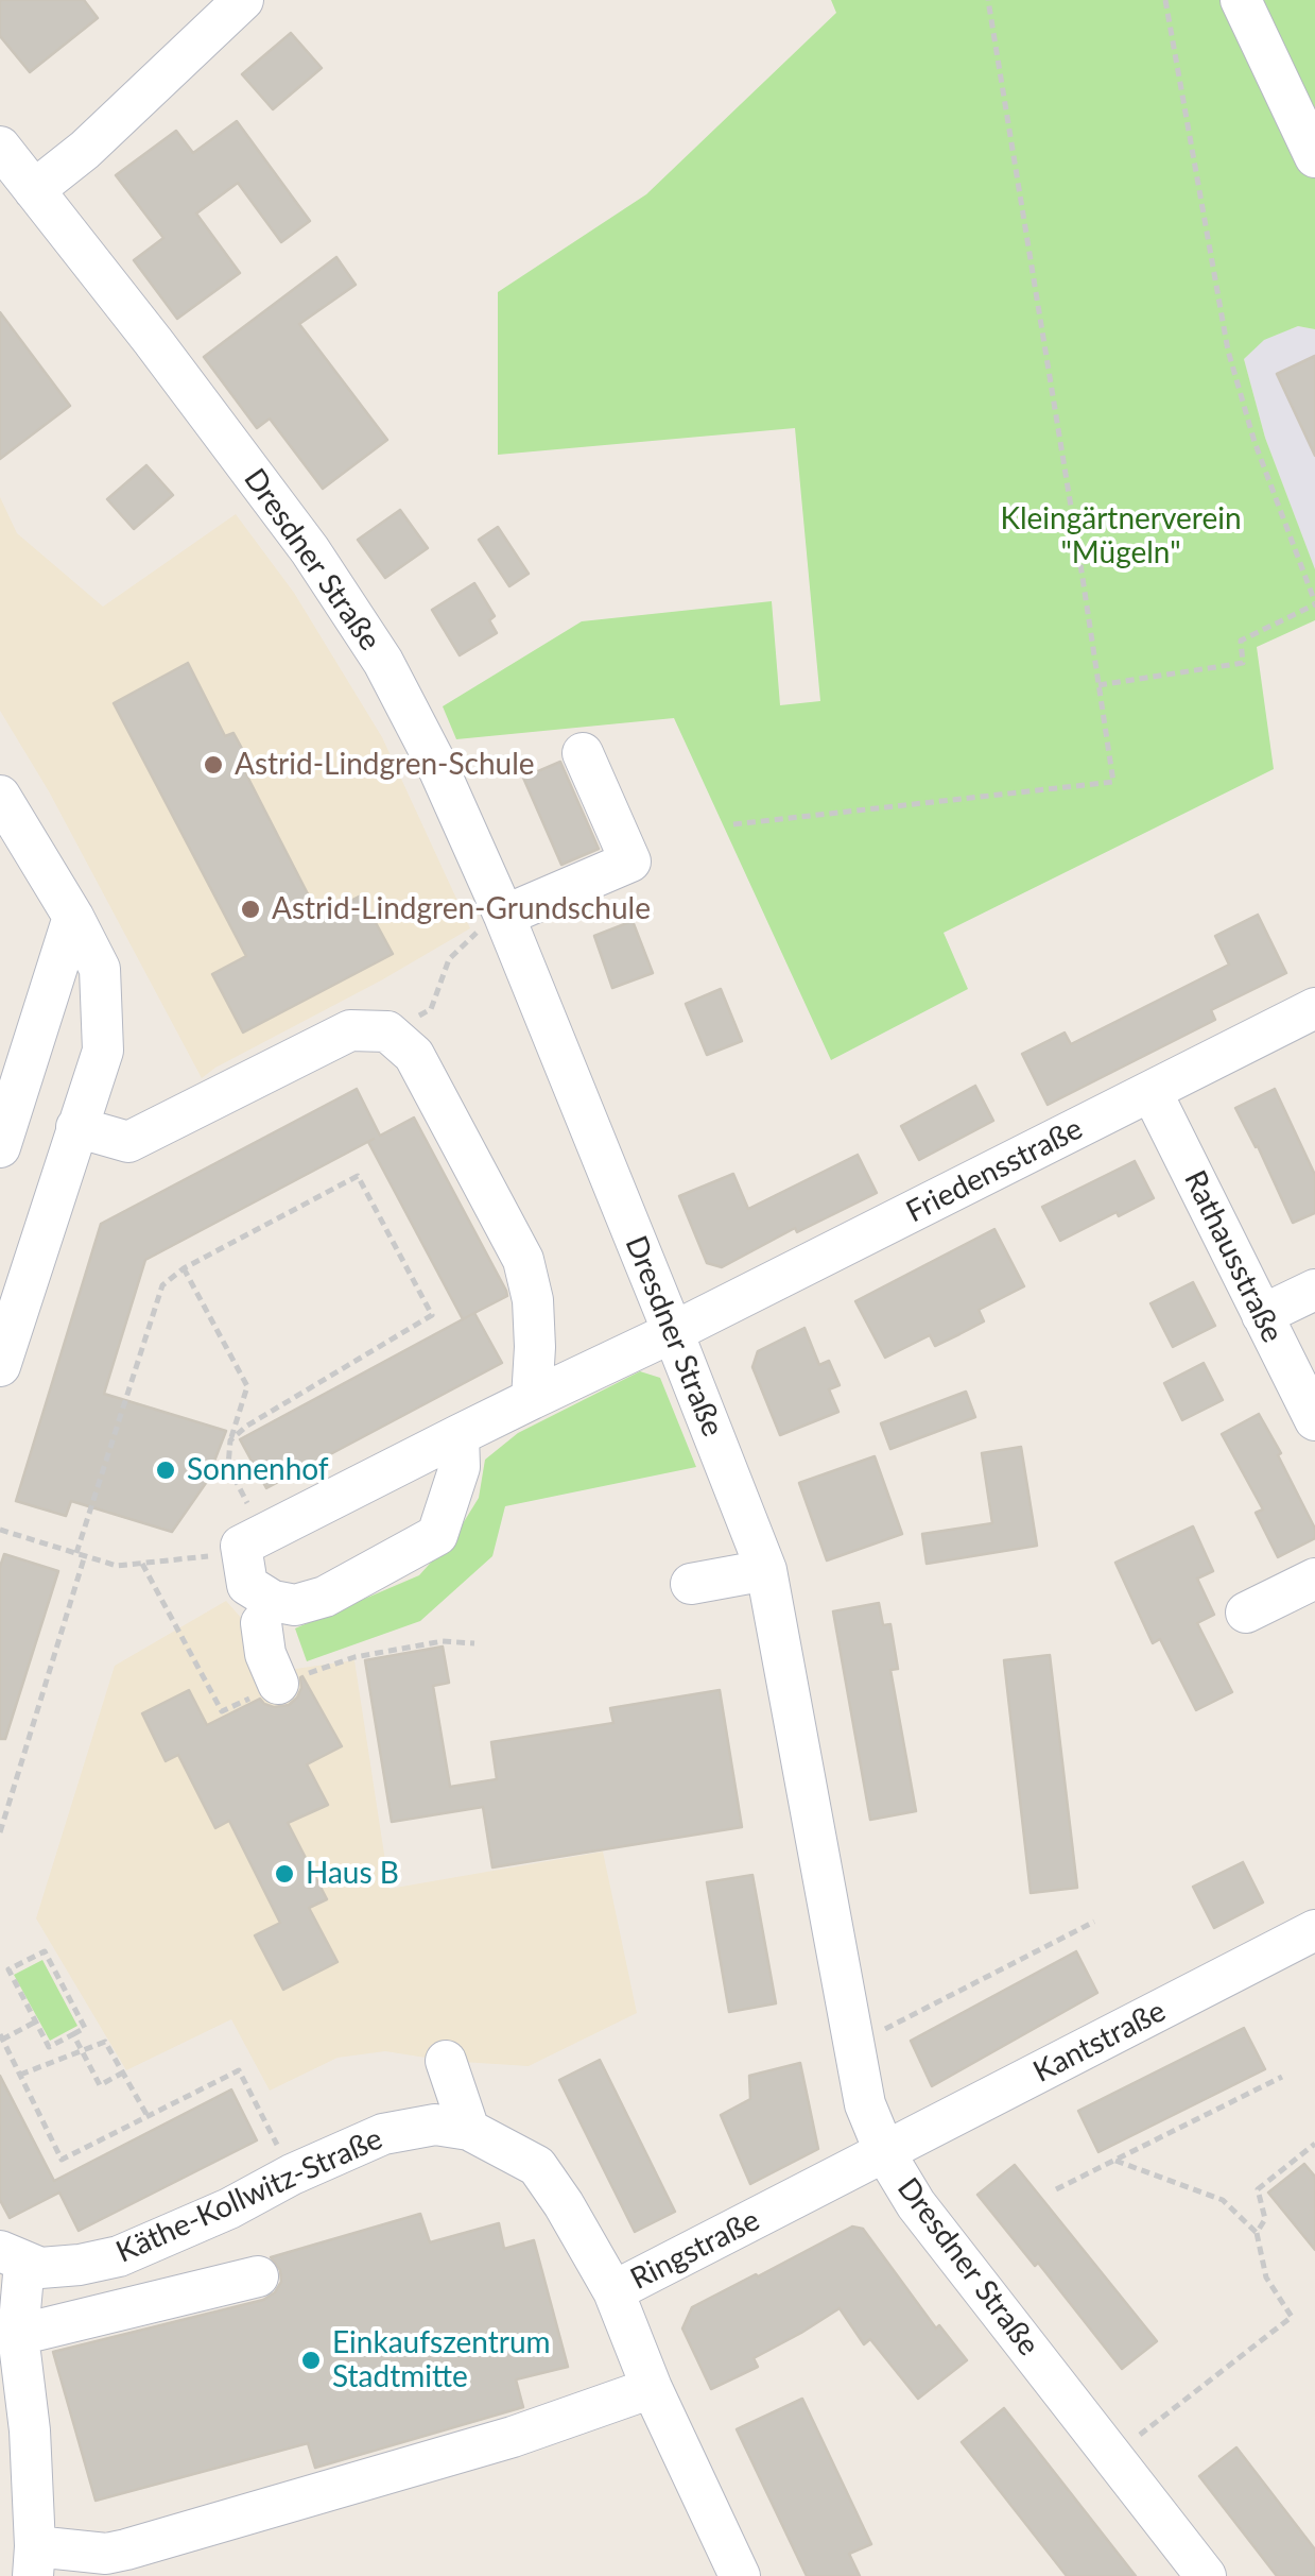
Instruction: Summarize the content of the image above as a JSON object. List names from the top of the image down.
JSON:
{
  "streets": {
    "street": [
      "Dresdner Straße",
      "Friedensstraße",
      "Rathausstraße",
      "Kantstraße",
      "Käthe-Kollwitz-Straße",
      "Ringstraße"
    ]
  },
  "crossings": [
    ["Dresdner Straße", "Friedensstraße"],
    ["Dresdner Straße", "Kantstraße"],
    ["Dresdner Straße", "Ringstraße"],
    ["Friedensstraße", "Rathausstraße"],
    ["Kantstraße", "Ringstraße"],
    ["Käthe-Kollwitz-Straße", "Ringstraße"]
  ],
  "parks": ["Kleingärtnerverein \"Mügeln\""],
  "places": [
    "Astrid-Lindgren-Schule",
    "Astrid-Lindgren-Grundschule",
    "Sonnenhof",
    "Haus B",
    "Einkaufszentrum Stadtmitte"
  ]
}
